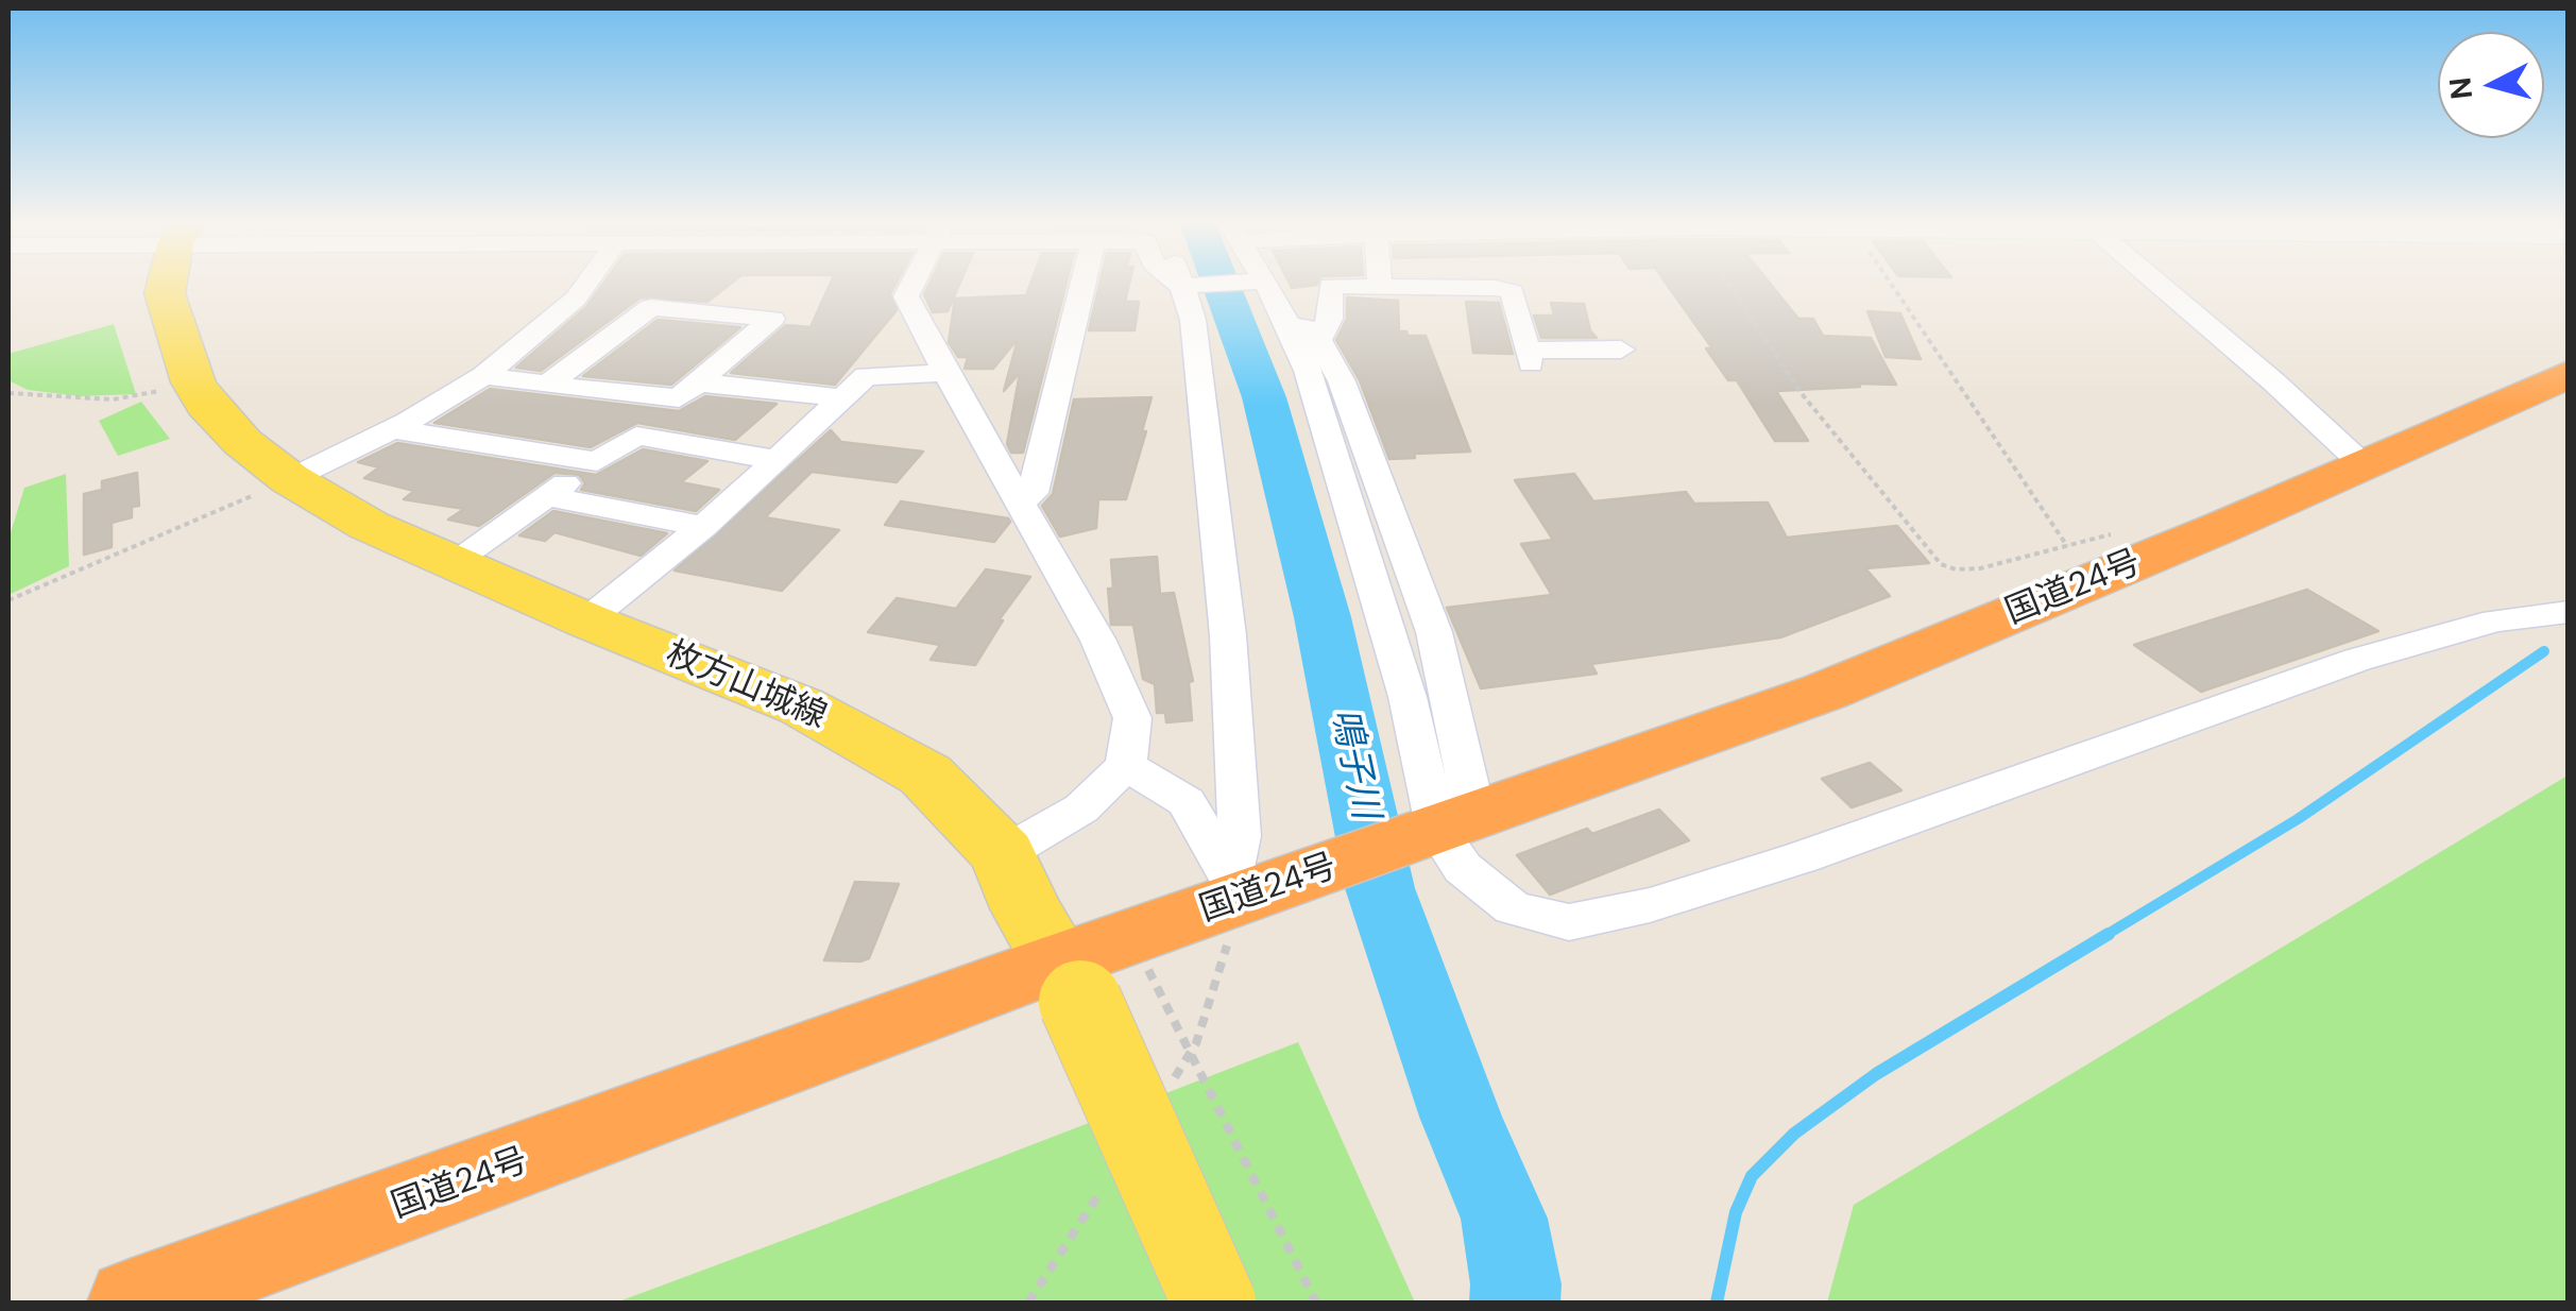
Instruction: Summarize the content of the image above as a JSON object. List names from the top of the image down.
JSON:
{
  "streets": {
    "highway": ["国道24号"],
    "main road": ["枚方山城線"]
  },
  "crossings": [
    ["国道24号", "枚方山城線"]
  ],
  "water": ["鳴子川"],
  "north": "left"
}
